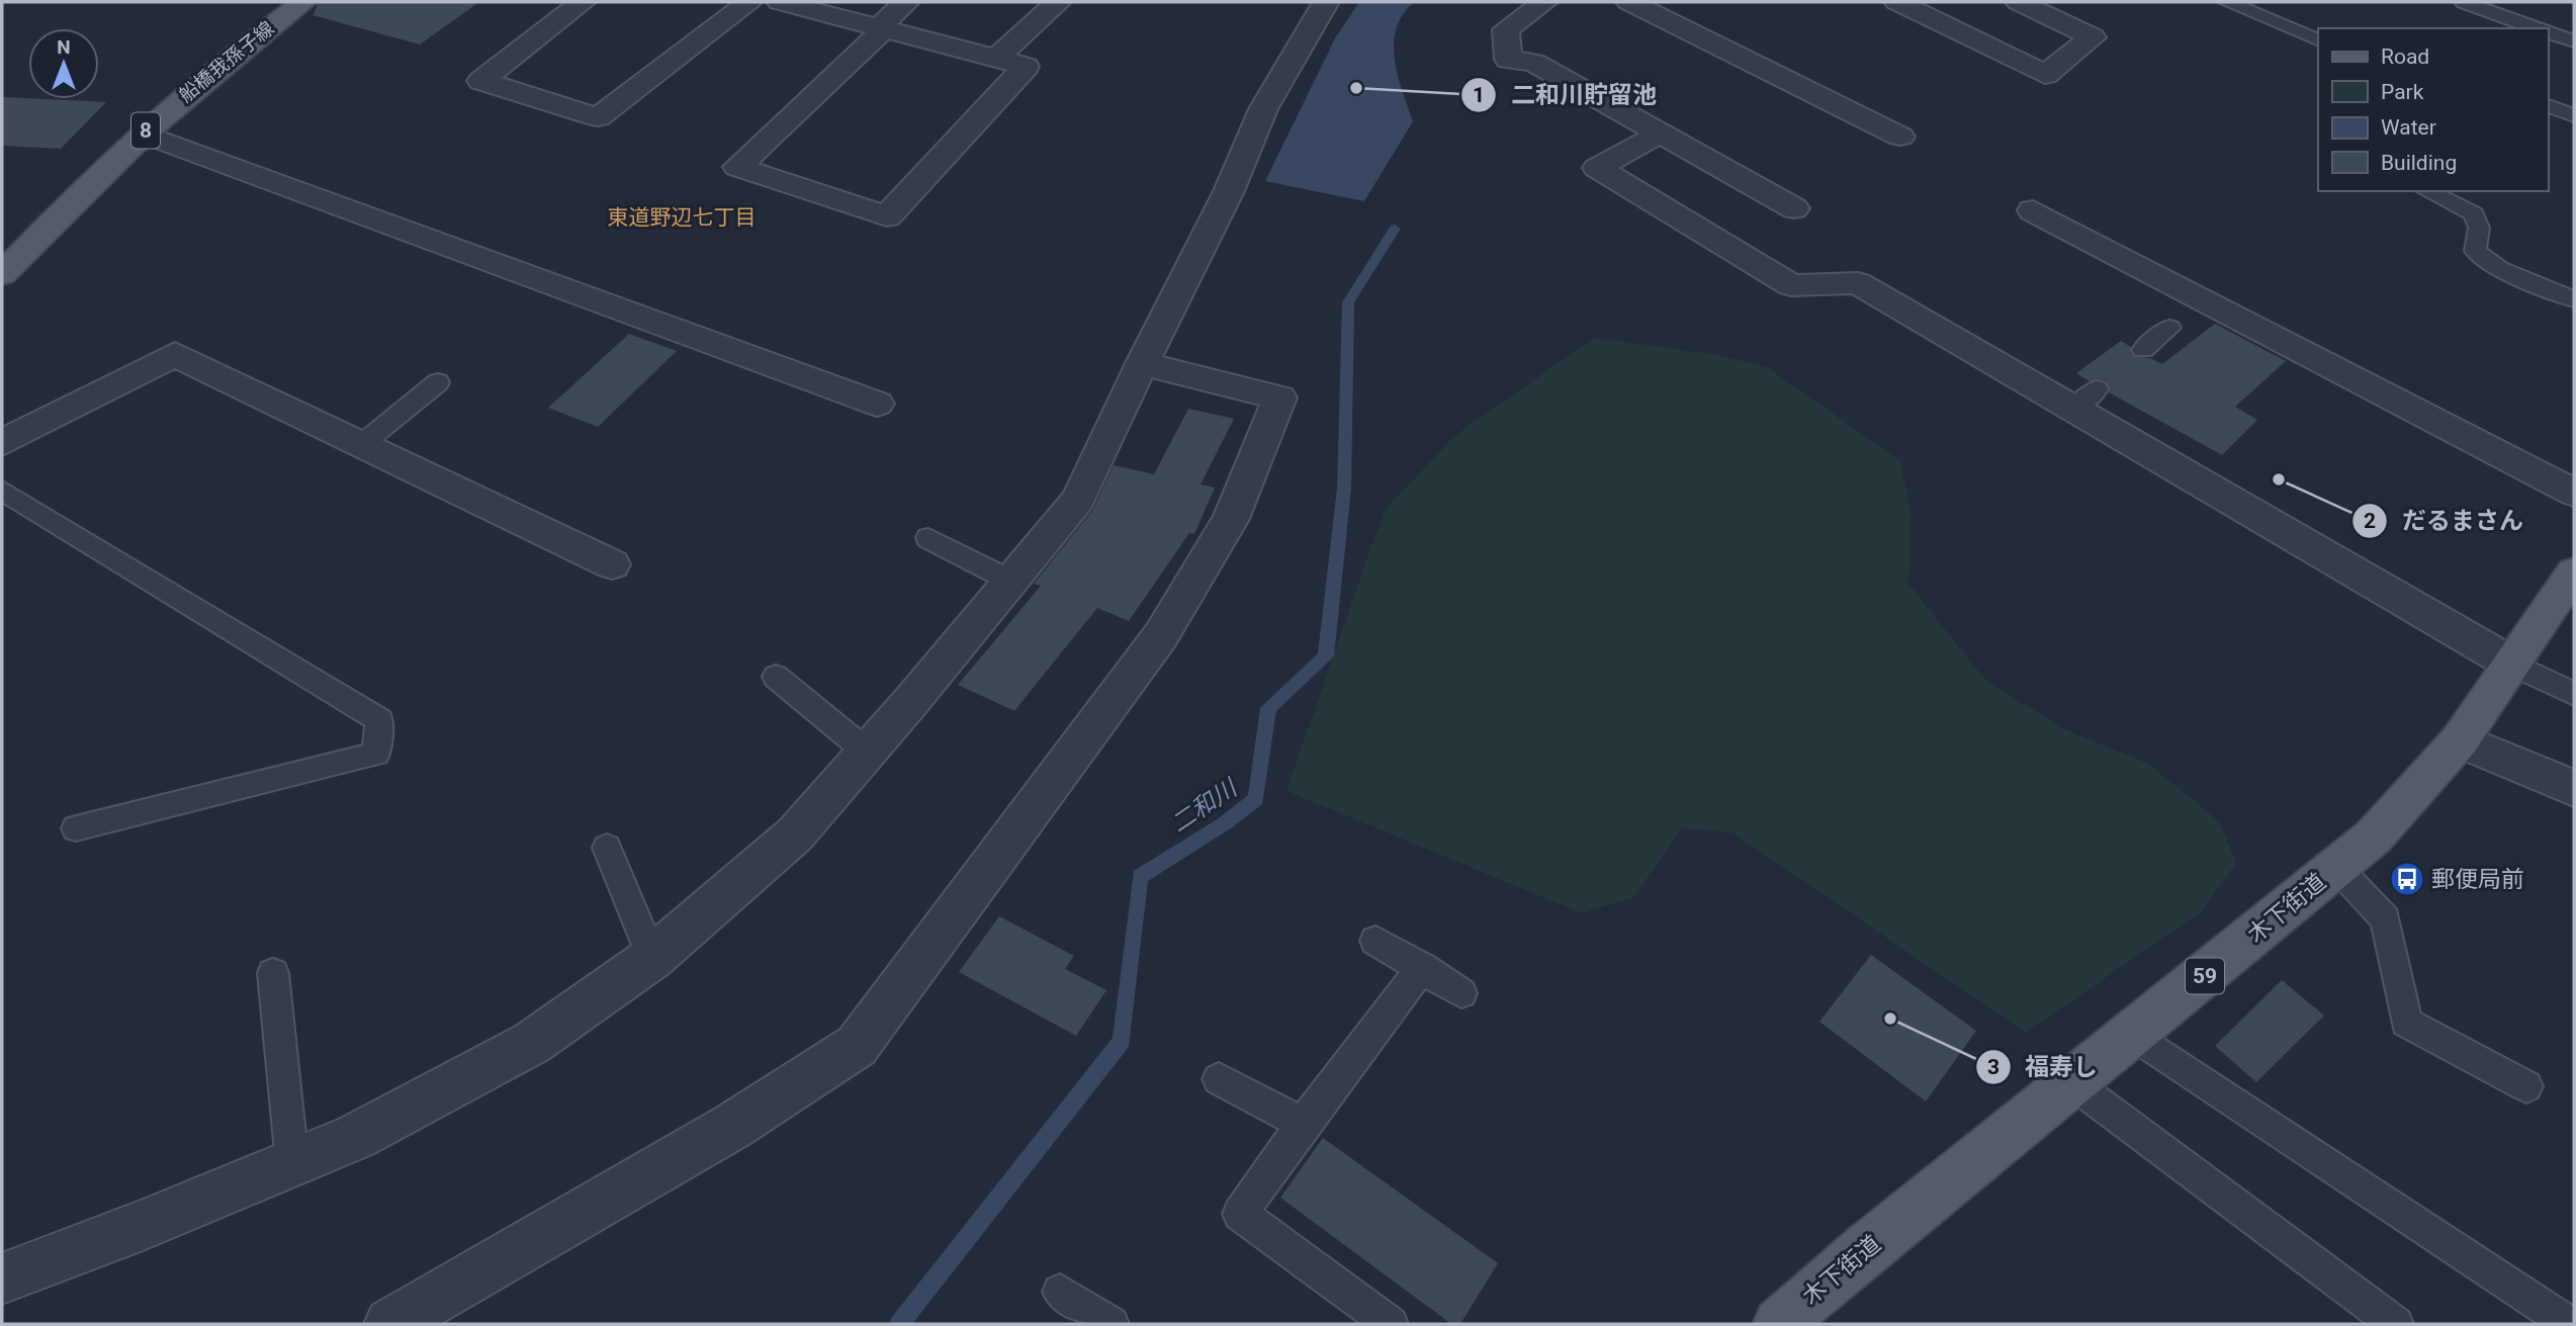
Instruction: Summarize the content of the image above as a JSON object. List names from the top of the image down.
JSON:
{
  "streets": {
    "main road": [
      "船橋我孫子線",
      "8",
      "木下街道",
      "59"
    ]
  },
  "districts": ["東道野辺七丁目"],
  "water": ["二和川"],
  "places": {
    "other": ["二和川貯留池", "だるまさん", "福寿し"],
    "bus stop": ["郵便局前"]
  },
  "legend": [
    "Road",
    "Park",
    "Water",
    "Building"
  ],
  "north": "top"
}
